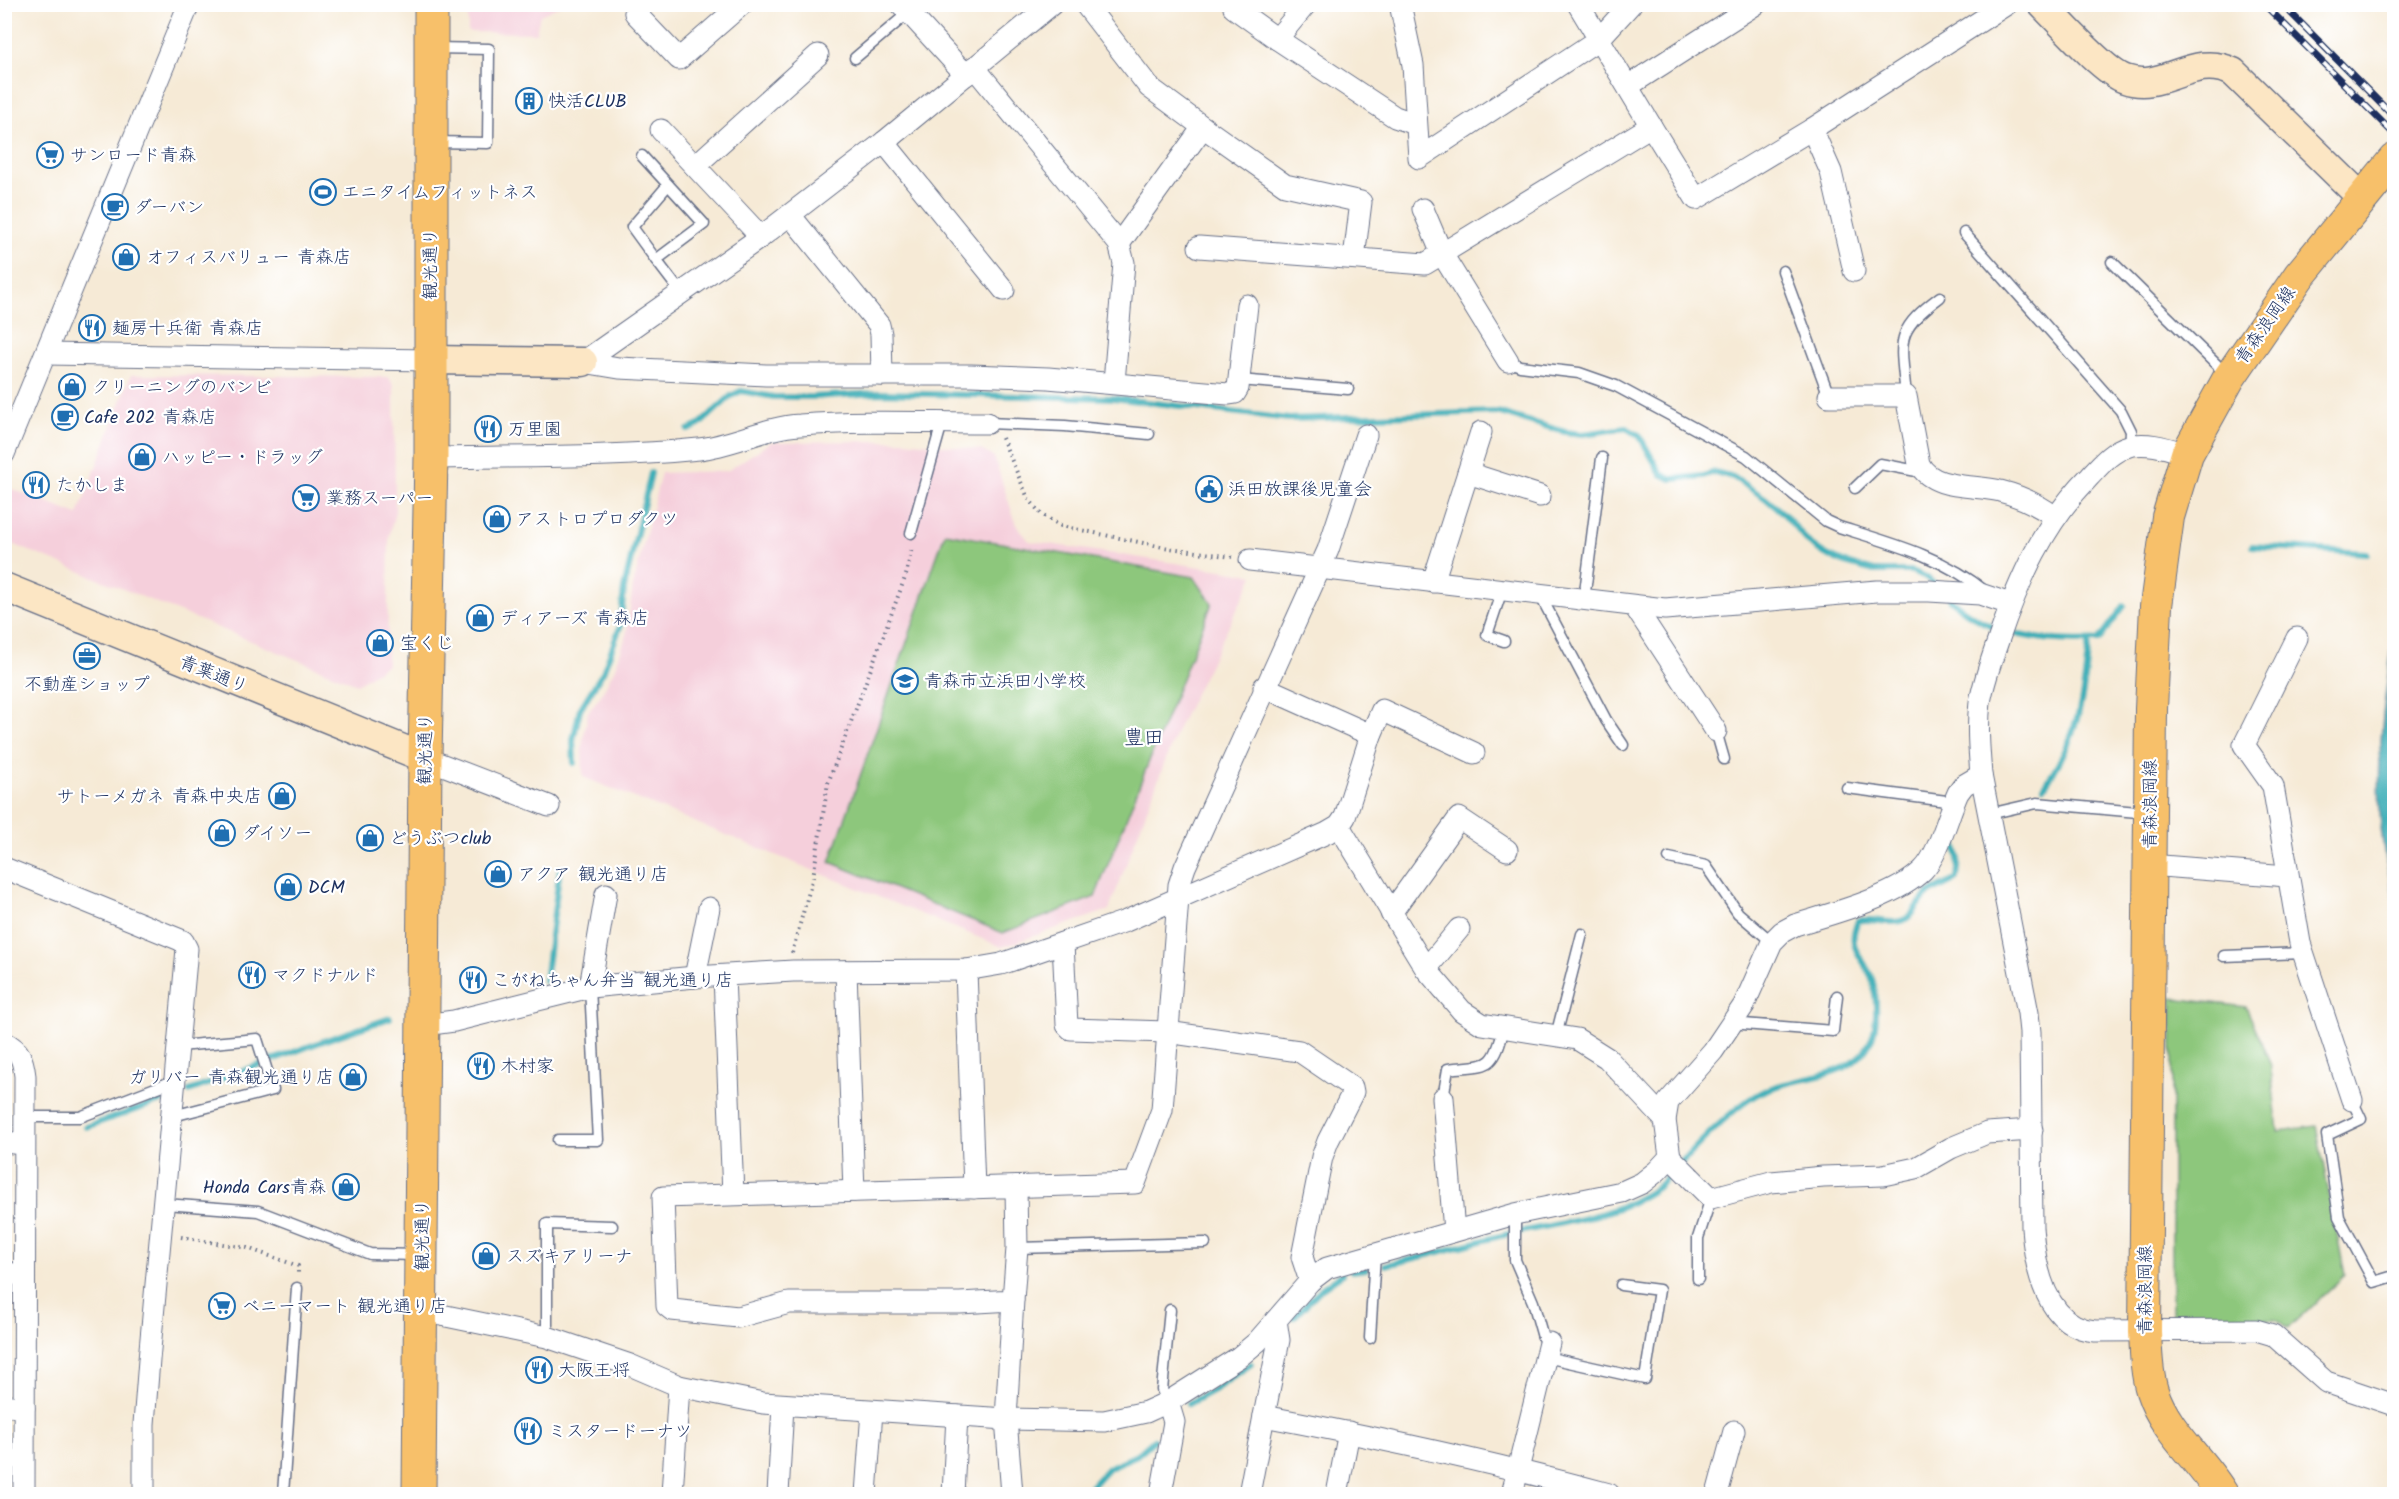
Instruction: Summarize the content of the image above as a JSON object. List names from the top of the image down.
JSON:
{
  "streets": {
    "highway": ["観光通り"],
    "main road": ["青森浪岡線"],
    "street": ["青葉通り"]
  },
  "crossings": [
    ["観光通り", "青葉通り"]
  ],
  "districts": ["豊田"],
  "places": {
    "building": ["快活CLUB"],
    "supermarket": ["サンロード青森", "業務スーパー", "ベニーマート 観光通り店"],
    "sports": ["エニタイムフィットネス"],
    "cafe": ["ダーバン", "Cafe 202 青森店"],
    "shop": [
      "オフィスバリュー 青森店",
      "クリーニングのバンビ",
      "ハッピー・ドラッグ",
      "アストロプロダクツ",
      "ディアーズ 青森店",
      "宝くじ",
      "サトーメガネ 青森中央店",
      "ダイソー",
      "どうぶつclub",
      "アクア 観光通り店",
      "DCM",
      "ガリバー 青森観光通り店",
      "Honda Cars青森",
      "スズキアリーナ"
    ],
    "restaurant": [
      "麺房十兵衛 青森店",
      "万里園",
      "たかしま",
      "マクドナルド",
      "こがねちゃん弁当 観光通り店",
      "木村家",
      "大阪王将",
      "ミスタードーナツ"
    ],
    "public building": ["浜田放課後児童会"],
    "office": ["不動産ショップ"],
    "school or university": ["青森市立浜田小学校"]
  }
}
